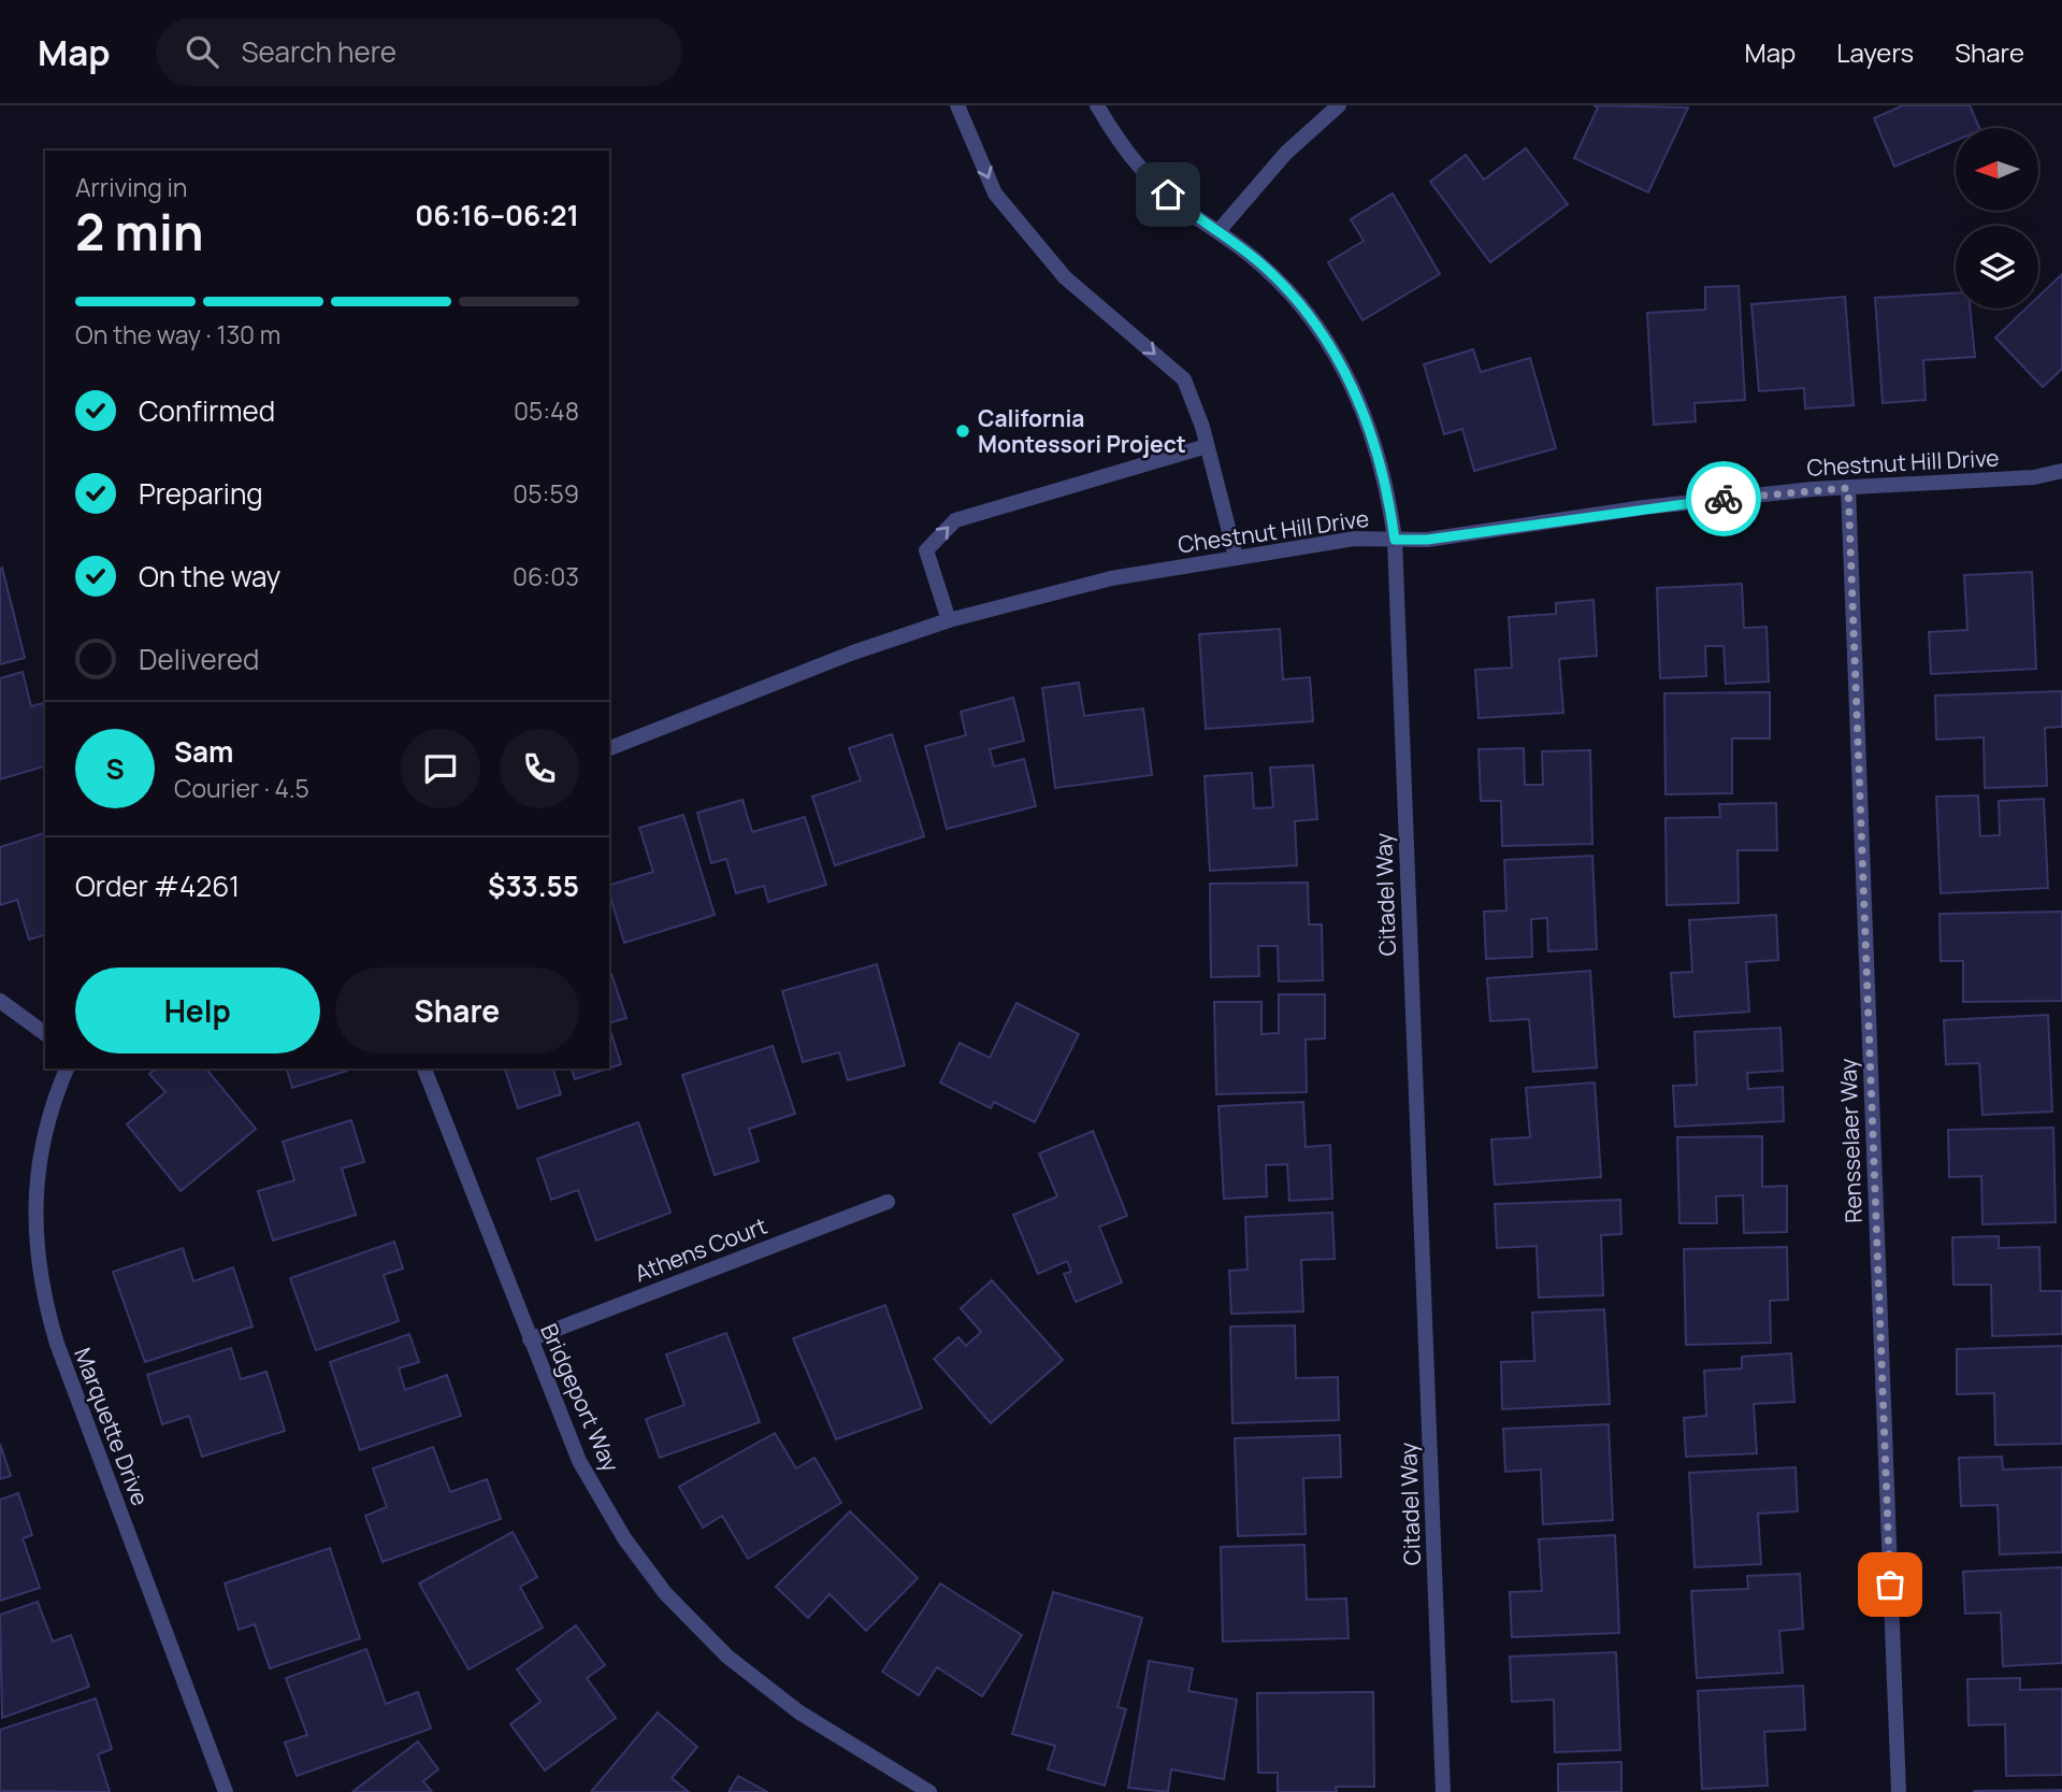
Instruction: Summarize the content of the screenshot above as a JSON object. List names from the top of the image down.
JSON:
{
  "streets": {
    "street": [
      "Chestnut Hill Drive",
      "Citadel Way",
      "Rensselaer Way",
      "Athens Court",
      "Bridgeport Way",
      "Marquette Drive"
    ]
  },
  "crossings": [
    ["Chestnut Hill Drive", "Citadel Way"],
    ["Chestnut Hill Drive", "Rensselaer Way"],
    ["Athens Court", "Bridgeport Way"]
  ],
  "places": ["California Montessori Project"],
  "north": "left",
  "page": {
    "header": "Map",
    "search": "Search here",
    "nav": ["Map", "Layers", "Share"],
    "heading": ["2 min", "Arriving in", "06:16–06:21"],
    "panel": [
      "Sam",
      "Courier · 4.5",
      "Order #4261",
      "$33.55"
    ],
    "bar": "On the way · 130 m",
    "list": [
      ["Confirmed", "05:48"],
      ["Preparing", "05:59"],
      ["On the way", "06:03"],
      "Delivered"
    ],
    "round": "S",
    "buttons": ["Help", "Share"]
  }
}
